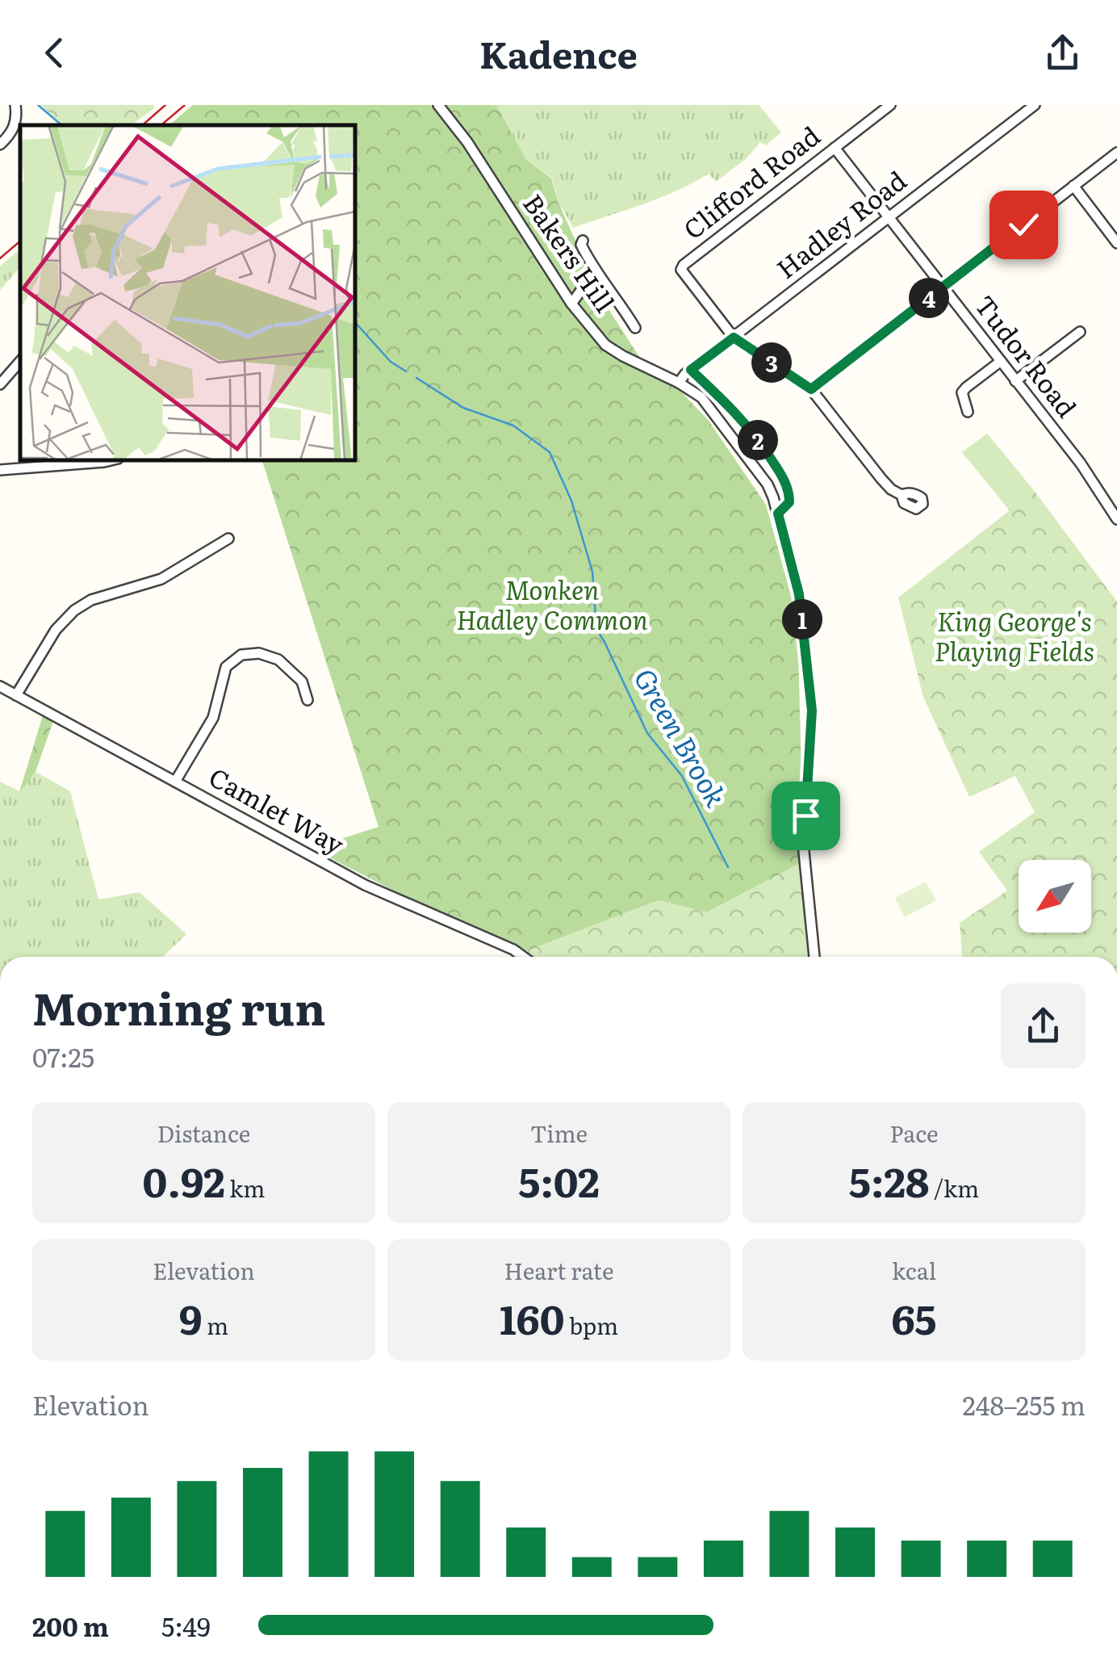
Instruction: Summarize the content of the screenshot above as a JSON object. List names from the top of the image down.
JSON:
{
  "streets": {
    "street": [
      "Clifford Road",
      "Hadley Road",
      "Bakers Hill",
      "Tudor Road",
      "Camlet Way"
    ]
  },
  "crossings": [
    ["Clifford Road", "Hadley Road"],
    ["Clifford Road", "Tudor Road"],
    ["Hadley Road", "Bakers Hill"],
    ["Hadley Road", "Tudor Road"]
  ],
  "water": ["Green Brook"],
  "parks": ["Monken Hadley Common", "King George's Playing Fields"],
  "north": "bottom left",
  "page": {
    "header": "Kadence",
    "pins": [
      "4",
      "3",
      "2",
      "1"
    ],
    "heading": ["Morning run", "07:25"],
    "stats": [
      ["Distance", "0.92 km"],
      ["Time", "5:02"],
      ["Pace", "5:28 /km"],
      ["Elevation", "9 m"],
      ["Heart rate", "160 bpm"],
      ["kcal", "65"]
    ],
    "chart": ["Elevation", "248–255 m"],
    "list": [
      {
        "name": "200 m",
        "note": "5:49"
      }
    ]
  }
}
